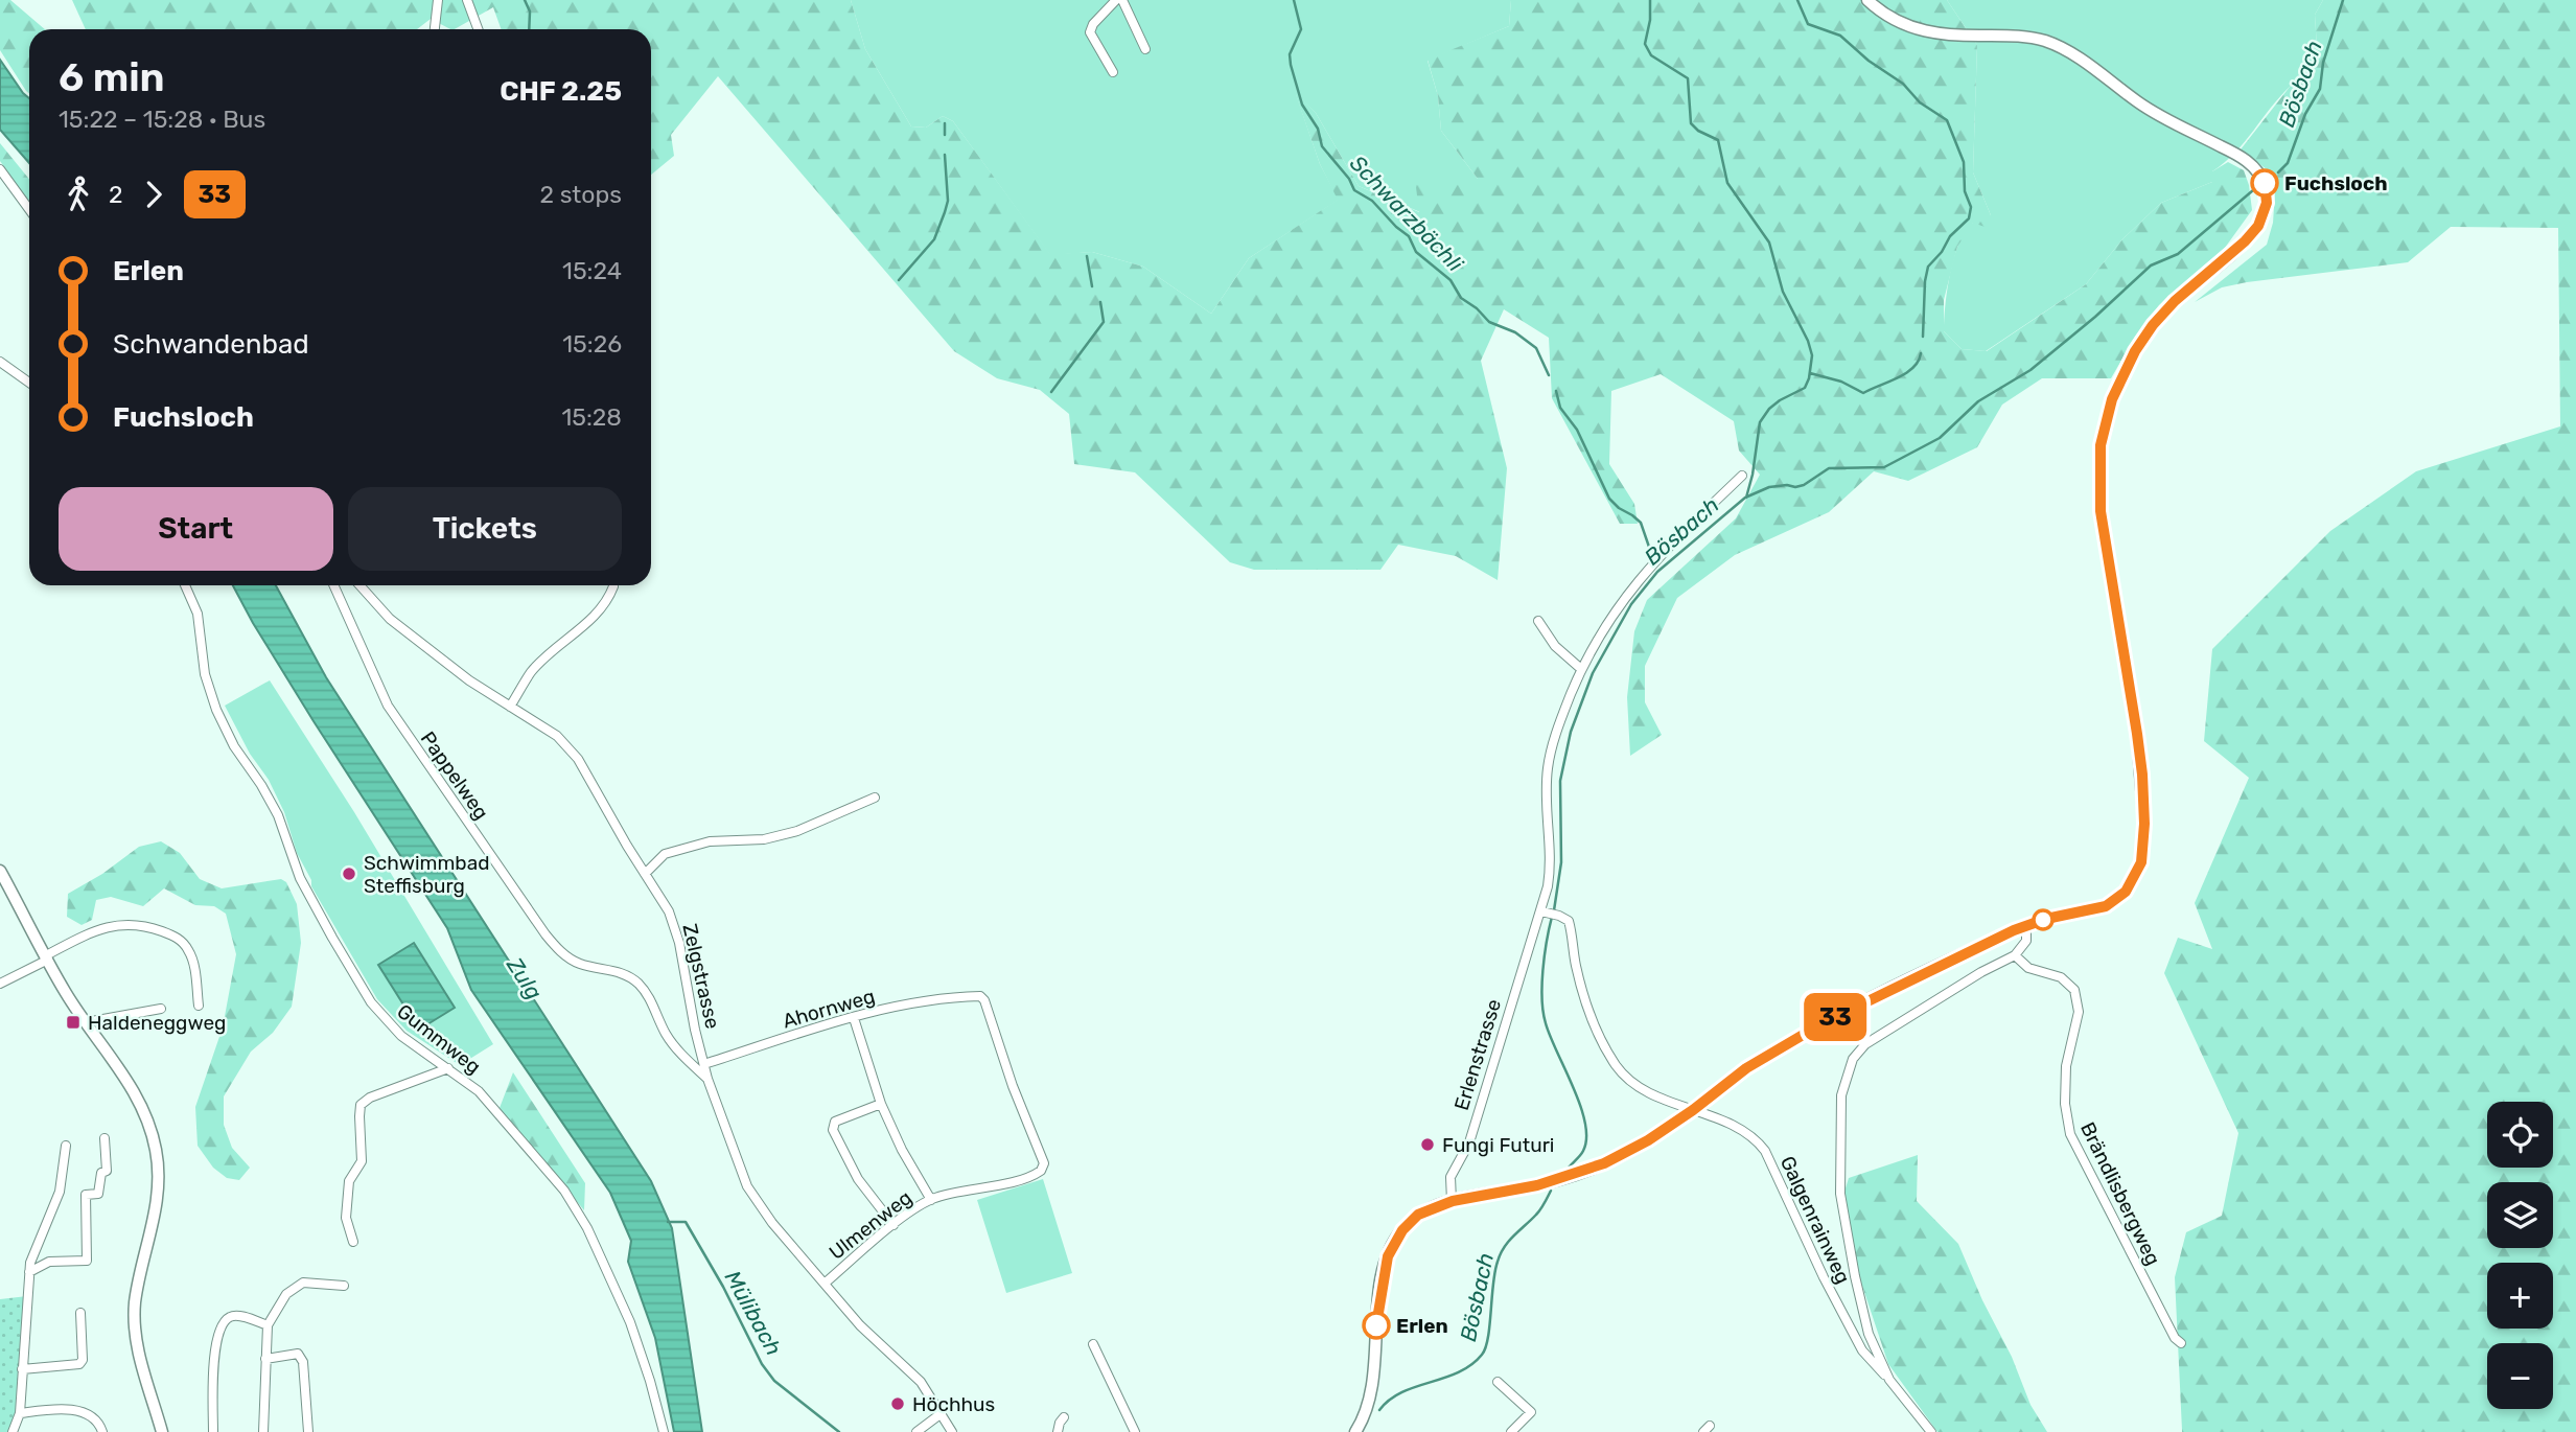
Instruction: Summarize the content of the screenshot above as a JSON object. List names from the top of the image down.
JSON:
{
  "streets": {
    "street": [
      "Pappelweg",
      "Zelgstrasse",
      "Ahornweg",
      "Gummweg",
      "Erlenstrasse",
      "Brändlisbergweg",
      "Galgenrainweg",
      "Ulmenweg"
    ]
  },
  "crossings": [
    ["Pappelweg", "Zelgstrasse"],
    ["Zelgstrasse", "Ahornweg"],
    ["Zelgstrasse", "Ulmenweg"],
    ["Ahornweg", "Ulmenweg"],
    ["Erlenstrasse", "Galgenrainweg"]
  ],
  "water": [
    "Bösbach",
    "Schwarzbächli",
    "Zulg",
    "Mülibach"
  ],
  "places": {
    "other": [
      "Fuchsloch",
      "Schwimmbad Steffisburg",
      "Fungi Futuri",
      "Erlen",
      "Höchhus"
    ],
    "transit": ["Haldeneggweg"]
  },
  "lines": ["bus line 33"],
  "page": {
    "on_map": "33",
    "heading": ["6 min", "15:22 – 15:28 · Bus", "CHF 2.25"],
    "legs": ["2", "33", "2 stops"],
    "list": [
      {
        "name": "Erlen",
        "value": "15:24"
      },
      {
        "name": "Schwandenbad",
        "value": "15:26"
      },
      {
        "name": "Fuchsloch",
        "value": "15:28"
      }
    ],
    "buttons": ["Start", "Tickets"],
    "map_buttons": ["+", "−"]
  }
}
